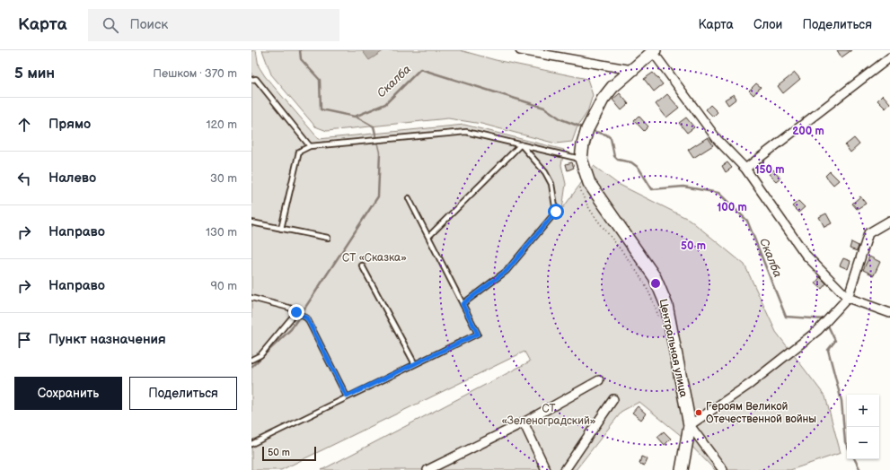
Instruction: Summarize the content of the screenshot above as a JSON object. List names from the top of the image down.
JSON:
{
  "streets": {
    "street": ["Центральная улица"]
  },
  "water": ["Скалба"],
  "parks": ["СТ «Сказка»", "СТ «Зеленоградский»"],
  "places": ["Героям Великой Отечественной войны"],
  "scale_bar": "50 m",
  "page": {
    "header": "Карта",
    "search": "Поиск",
    "nav": ["Карта", "Слои", "Поделиться"],
    "heading": ["5 мин", "Пешком · 370 m"],
    "list": [
      ["Прямо", "120 m"],
      ["Налево", "30 m"],
      ["Направо", "130 m"],
      ["Направо", "90 m"],
      "Пункт назначения"
    ],
    "buttons": ["Сохранить", "Поделиться"],
    "map_buttons": ["+", "−"],
    "scale": "50 m"
  },
  "rings": [
    "200 m",
    "150 m",
    "100 m",
    "50 m"
  ]
}
